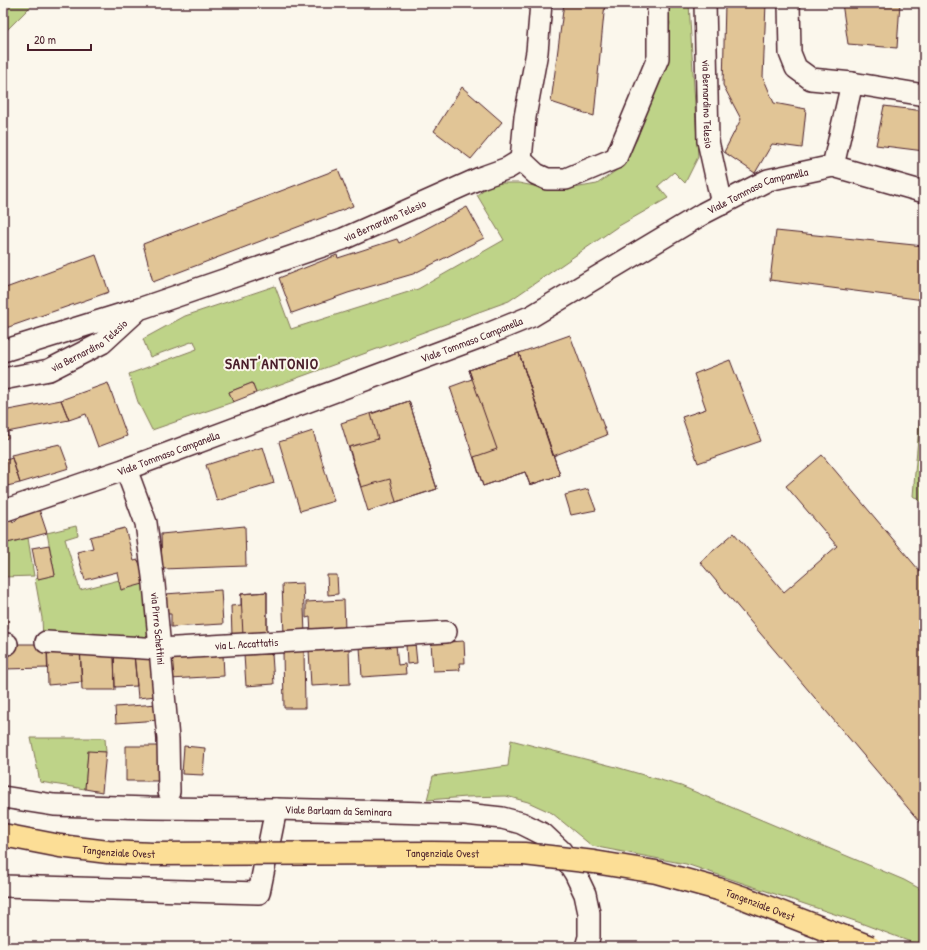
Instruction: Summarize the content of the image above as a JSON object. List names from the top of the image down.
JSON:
{
  "streets": {
    "highway": ["Tangenziale Ovest"],
    "street": [
      "via Bernardino Telesio",
      "Viale Tommaso Campanella",
      "via Pirro Schettini",
      "via L. Accattatis",
      "Viale Barlaam da Seminara"
    ]
  },
  "crossings": [
    ["via Bernardino Telesio", "Viale Tommaso Campanella"],
    ["Viale Tommaso Campanella", "via Pirro Schettini"],
    ["via Pirro Schettini", "via L. Accattatis"]
  ],
  "districts": ["SANT'ANTONIO"],
  "scale_bar": "20 m"
}
